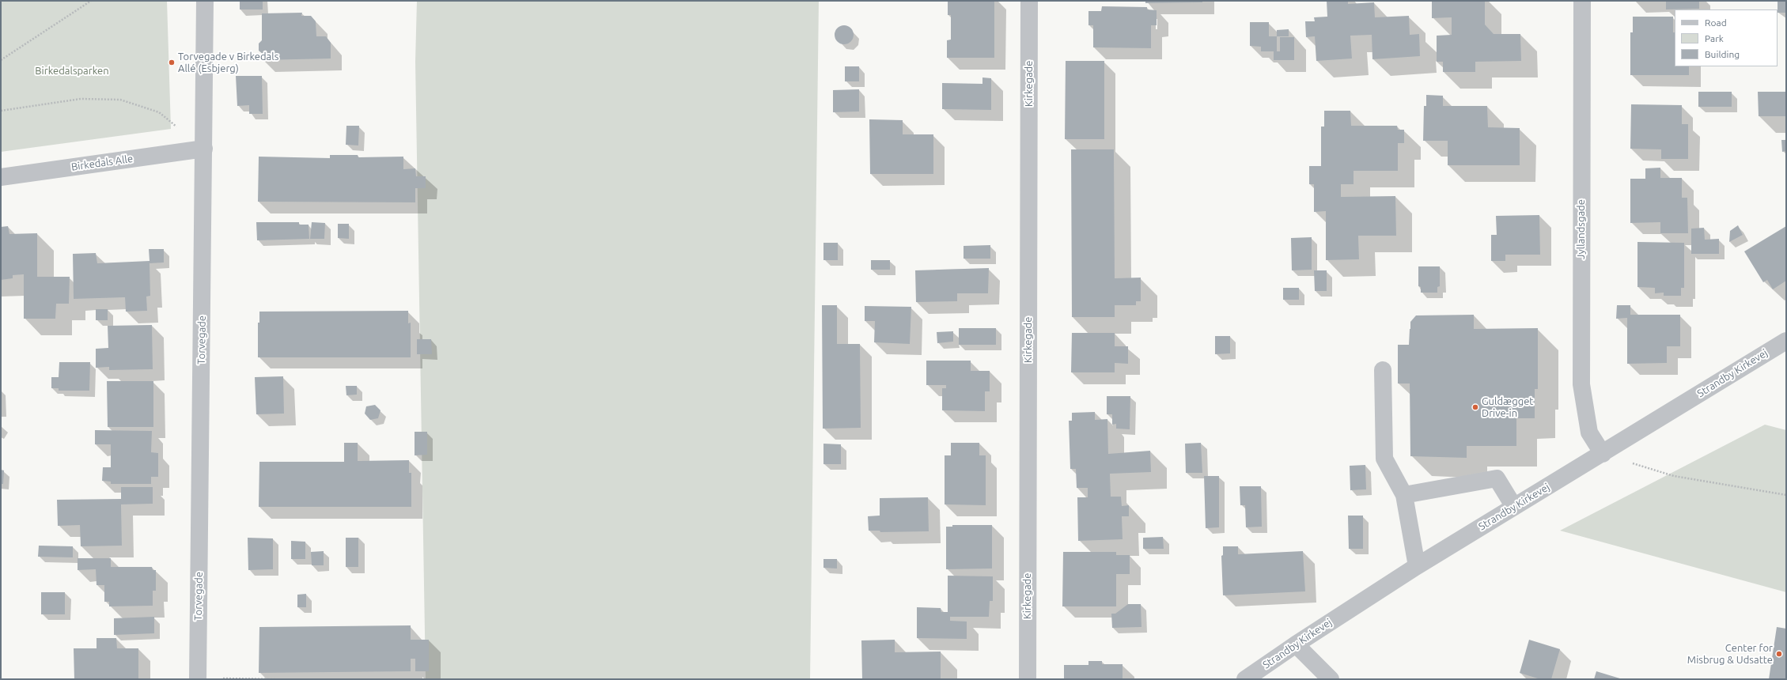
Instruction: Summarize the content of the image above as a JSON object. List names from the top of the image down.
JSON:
{
  "streets": {
    "street": [
      "Kirkegade",
      "Birkedals Alle",
      "Jyllandsgade",
      "Torvegade",
      "Strandby Kirkevej"
    ]
  },
  "crossings": [
    ["Birkedals Alle", "Torvegade"],
    ["Jyllandsgade", "Strandby Kirkevej"]
  ],
  "parks": ["Birkedalsparken"],
  "places": ["Torvegade v Birkedals Allé (Esbjerg)", "Guldægget Drive-in", "Center for Misbrug & Udsatte"],
  "legend": ["Road", "Park", "Building"]
}
